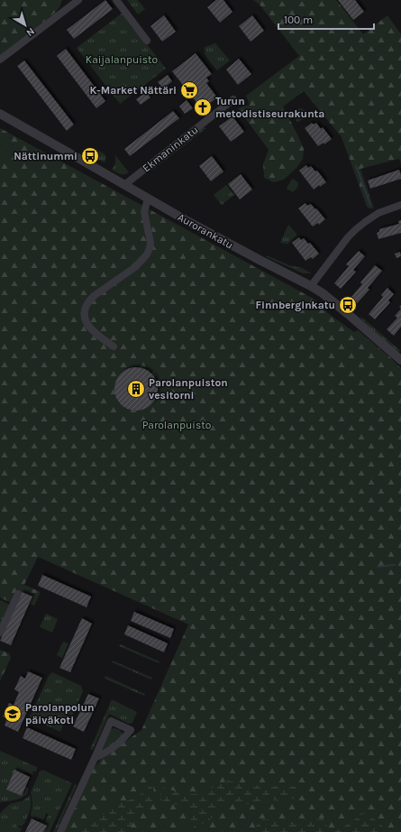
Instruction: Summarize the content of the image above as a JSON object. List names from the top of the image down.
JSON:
{
  "streets": {
    "street": ["Ekmaninkatu", "Aurorankatu"]
  },
  "crossings": [
    ["Ekmaninkatu", "Aurorankatu"]
  ],
  "parks": ["Kaijalanpuisto", "Parolanpuisto"],
  "places": {
    "supermarket": ["K-Market Nättäri"],
    "church": ["Turun metodistiseurakunta"],
    "bus stop": ["Nättinummi", "Finnberginkatu"],
    "building": ["Parolanpuiston vesitorni"],
    "school or university": ["Parolanpolun päiväkoti"]
  },
  "scale_bar": "100 m",
  "north": "bottom right"
}
